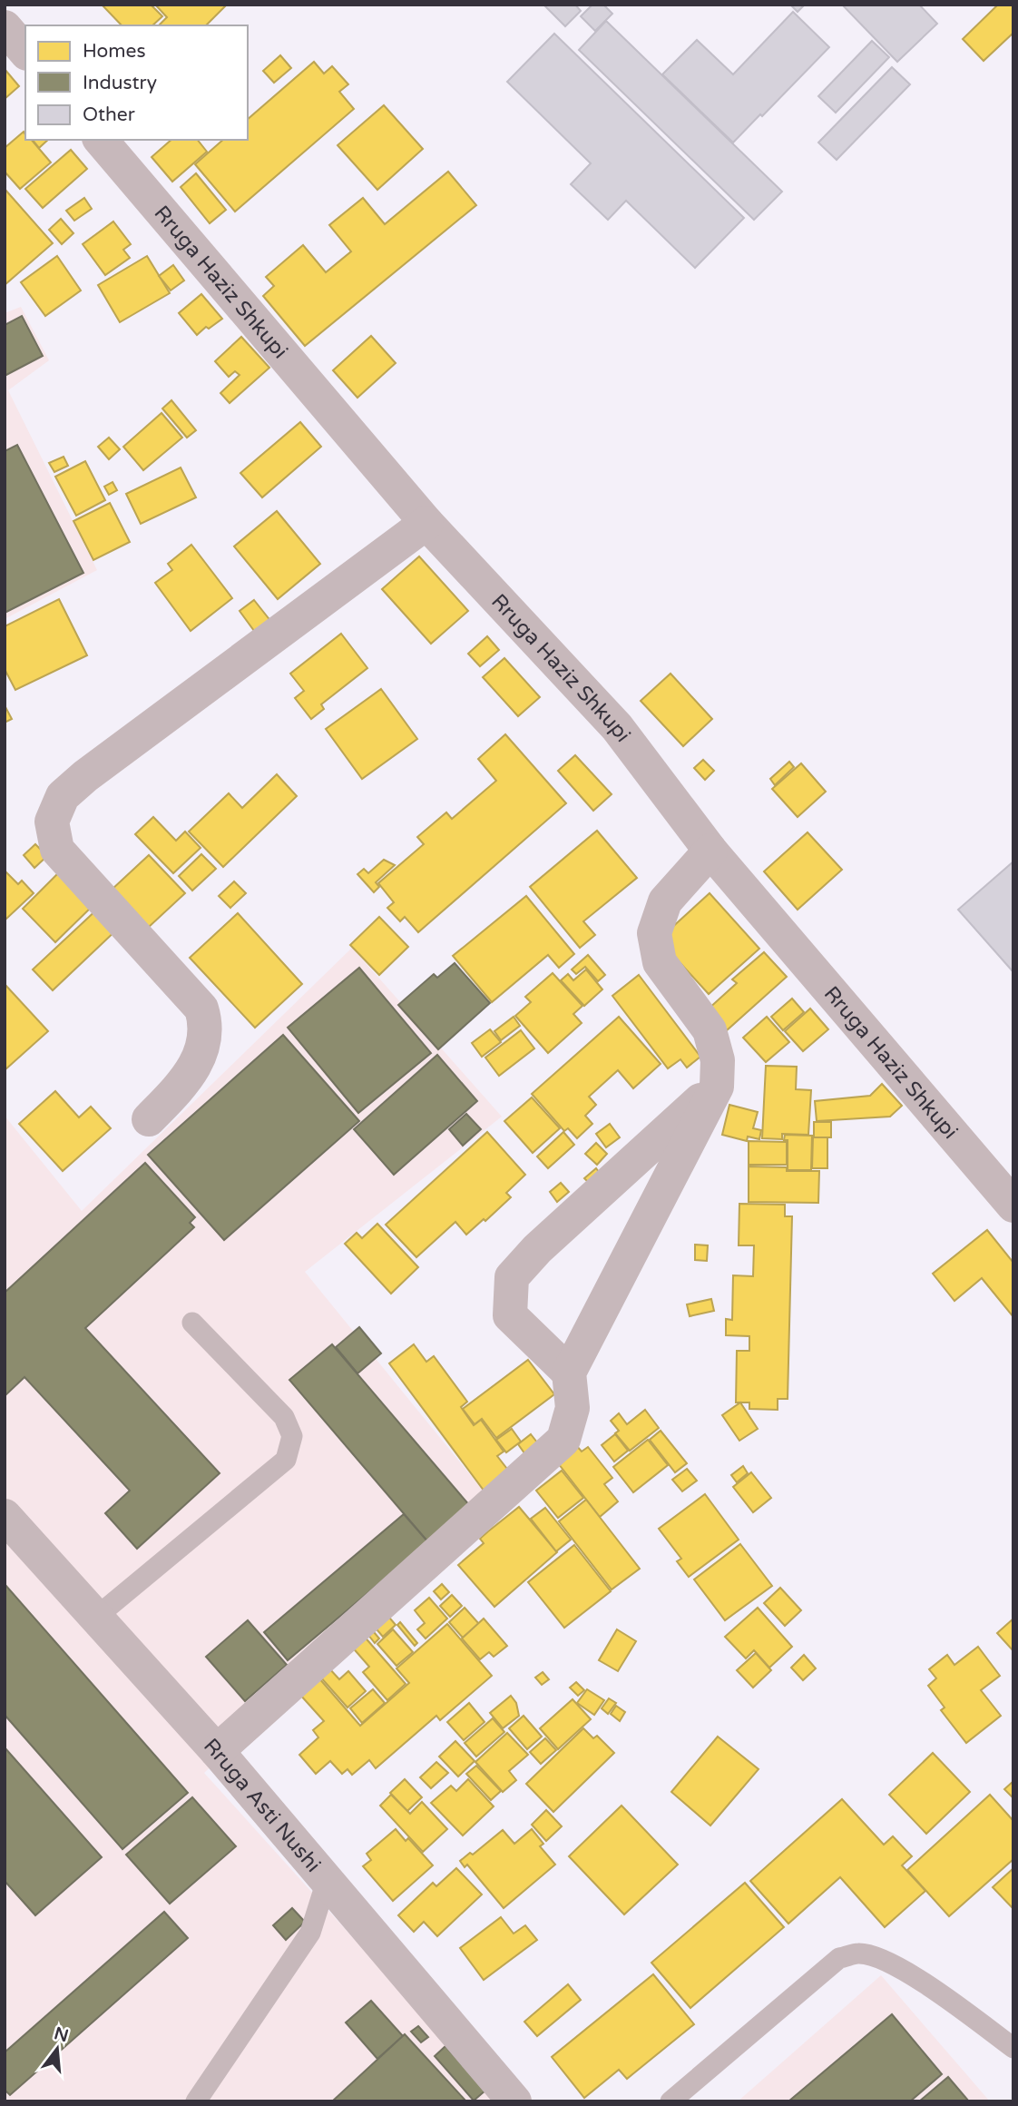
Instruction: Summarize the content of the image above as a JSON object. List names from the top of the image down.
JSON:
{
  "streets": {
    "street": ["Rruga Haziz Shkupi", "Rruga Asti Nushi"]
  },
  "legend": ["Homes", "Industry", "Other"],
  "north": "top"
}
